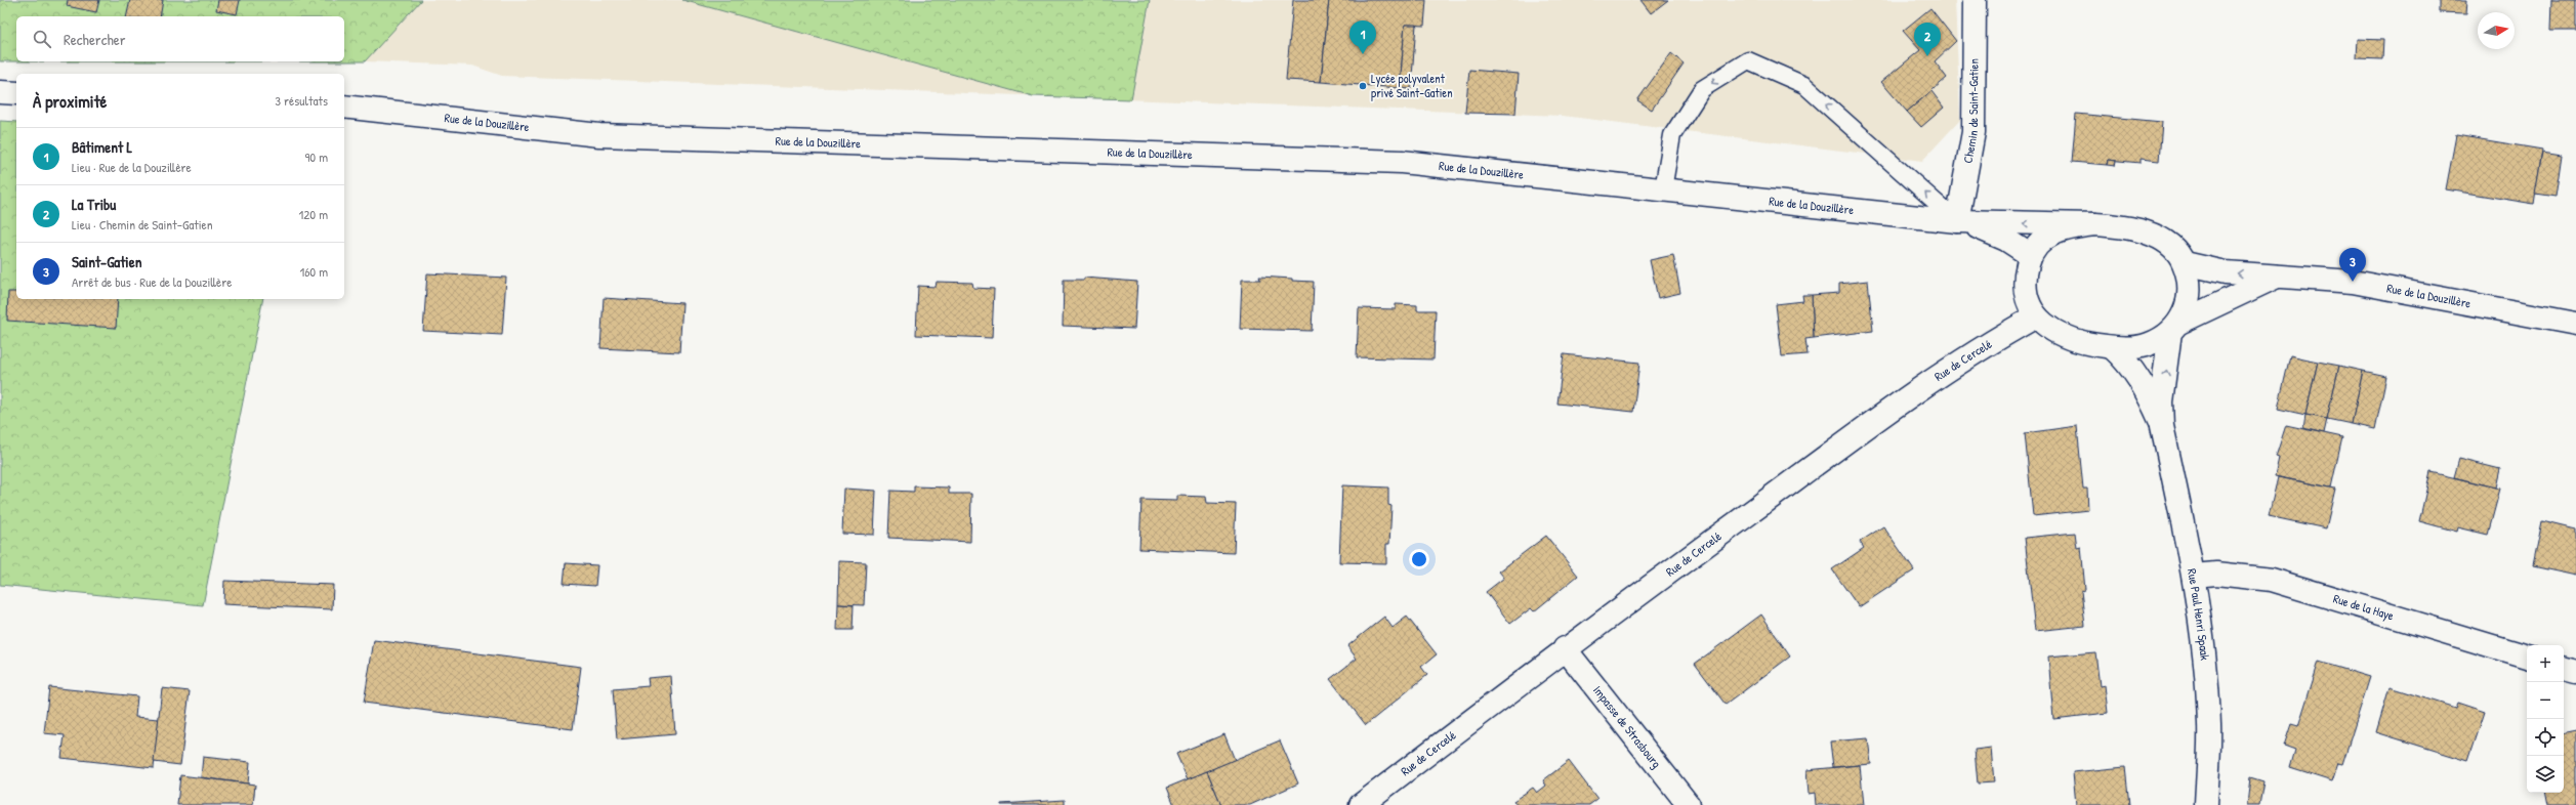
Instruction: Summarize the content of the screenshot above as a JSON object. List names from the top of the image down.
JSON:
{
  "streets": {
    "street": [
      "Chemin de Saint-Gatien",
      "Rue de la Douzillère",
      "Rue de Cercelé",
      "Rue de la Haye",
      "Rue Paul Henri Spaak",
      "Impasse de Strasbourg"
    ]
  },
  "crossings": [
    ["Chemin de Saint-Gatien", "Rue de la Douzillère"],
    ["Rue de la Douzillère", "Rue Paul Henri Spaak"],
    ["Rue de Cercelé", "Impasse de Strasbourg"],
    ["Rue de la Haye", "Rue Paul Henri Spaak"]
  ],
  "places": ["Lycée polyvalent privé Saint-Gatien"],
  "north": "right",
  "page": {
    "search": "Rechercher",
    "pins": ["1", "2", "3"],
    "heading": ["À proximité", "3 résultats"],
    "list": [
      {
        "mark": "1",
        "name": "Bâtiment L",
        "note": "Lieu · Rue de la Douzillère",
        "value": "90 m"
      },
      {
        "mark": "2",
        "name": "La Tribu",
        "note": "Lieu · Chemin de Saint-Gatien",
        "value": "120 m"
      },
      {
        "mark": "3",
        "name": "Saint-Gatien",
        "note": "Arrêt de bus · Rue de la Douzillère",
        "value": "160 m"
      }
    ],
    "map_buttons": ["+", "−"]
  }
}
